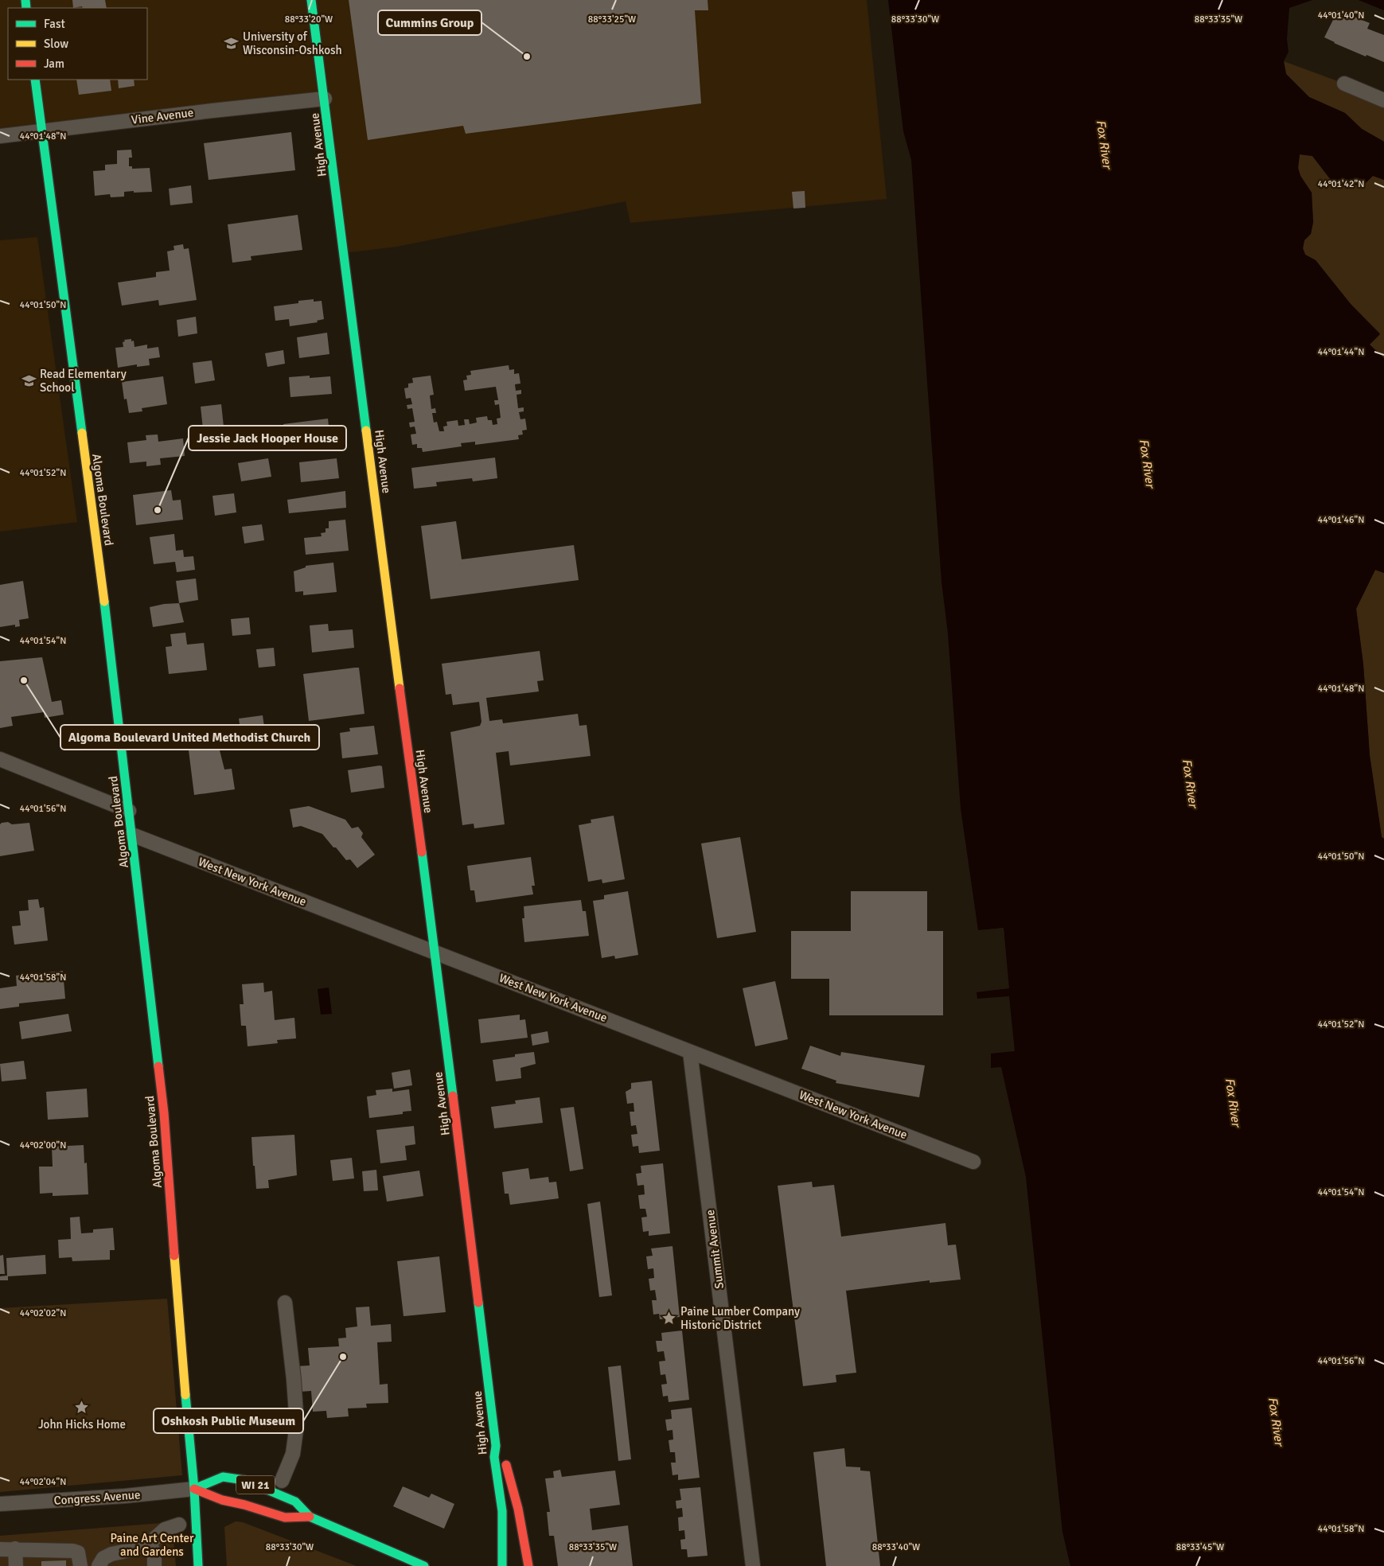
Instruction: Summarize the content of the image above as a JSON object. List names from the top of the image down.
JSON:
{
  "streets": {
    "main road": [
      "High Avenue",
      "Algoma Boulevard",
      "WI 21",
      "Congress Avenue"
    ],
    "street": ["Vine Avenue", "West New York Avenue", "Summit Avenue"]
  },
  "crossings": [
    ["Vine Avenue", "High Avenue"],
    ["Vine Avenue", "Algoma Boulevard"],
    ["High Avenue", "West New York Avenue"],
    ["Algoma Boulevard", "West New York Avenue"],
    ["Algoma Boulevard", "Congress Avenue"],
    ["West New York Avenue", "Summit Avenue"]
  ],
  "water": ["Fox River"],
  "parks": ["Paine Art Center and Gardens"],
  "places": {
    "school or university": ["University of Wisconsin-Oshkosh", "Read Elementary School"],
    "other": [
      "Cummins Group",
      "Jessie Jack Hooper House",
      "Algoma Boulevard United Methodist Church",
      "Oshkosh Public Museum"
    ],
    "place": ["Paine Lumber Company Historic District", "John Hicks Home"]
  },
  "legend": ["Fast", "Slow", "Jam"],
  "coordinates": [
    "44°01'40\"N",
    "88°33'25\"W",
    "88°33'20\"W",
    "88°33'30\"W",
    "88°33'35\"W",
    "44°01'48\"N",
    "44°01'42\"N",
    "44°01'50\"N",
    "44°01'44\"N",
    "44°01'52\"N",
    "44°01'46\"N",
    "44°01'54\"N",
    "44°01'56\"N",
    "44°01'58\"N",
    "44°02'00\"N",
    "44°02'02\"N",
    "44°02'04\"N",
    "88°33'40\"W",
    "88°33'45\"W"
  ]
}
